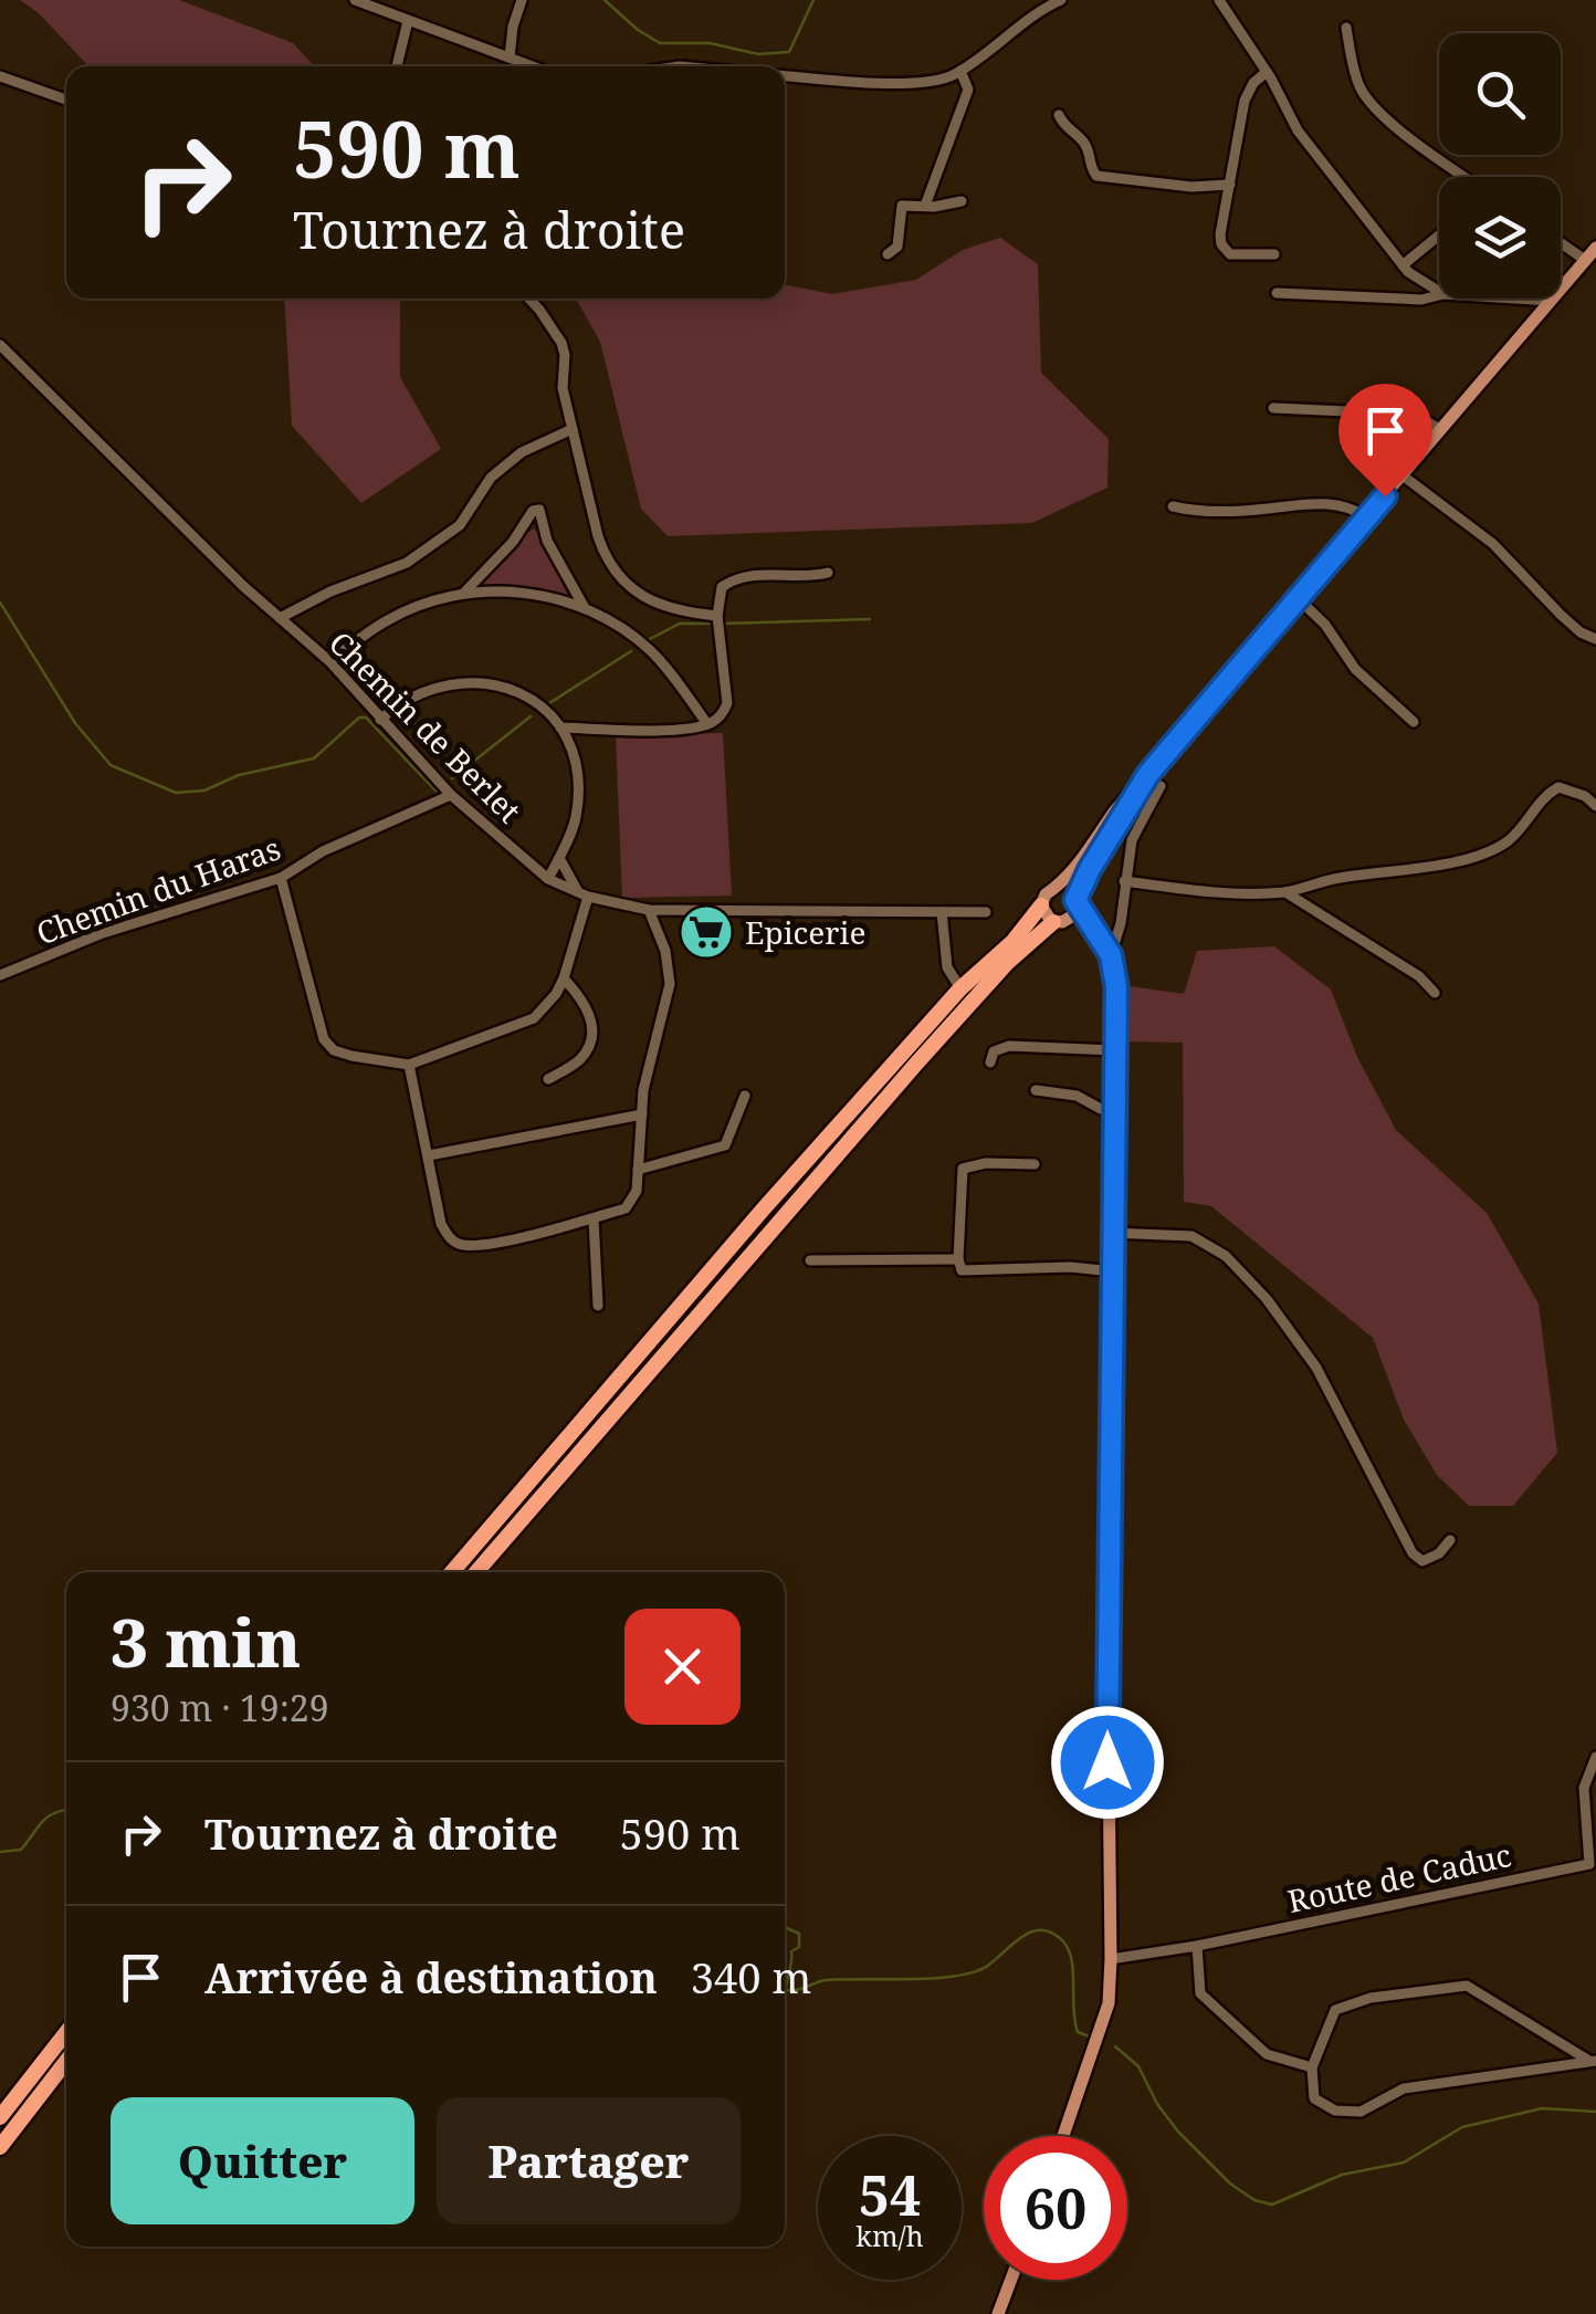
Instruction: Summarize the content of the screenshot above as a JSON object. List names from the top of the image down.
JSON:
{
  "streets": {
    "street": ["Chemin de Berlet", "Chemin du Haras", "Route de Caduc"]
  },
  "crossings": [
    ["Chemin de Berlet", "Chemin du Haras"]
  ],
  "places": {
    "supermarket": ["Epicerie"]
  },
  "page": {
    "turn": ["590 m", "Tournez à droite"],
    "heading": ["3 min", "930 m · 19:29"],
    "list": [
      {
        "name": "Tournez à droite",
        "value": "590 m"
      },
      {
        "name": "Arrivée à destination",
        "value": "340 m"
      }
    ],
    "buttons": ["Quitter", "Partager"],
    "speed": "54 km/h",
    "limit": "60"
  }
}
